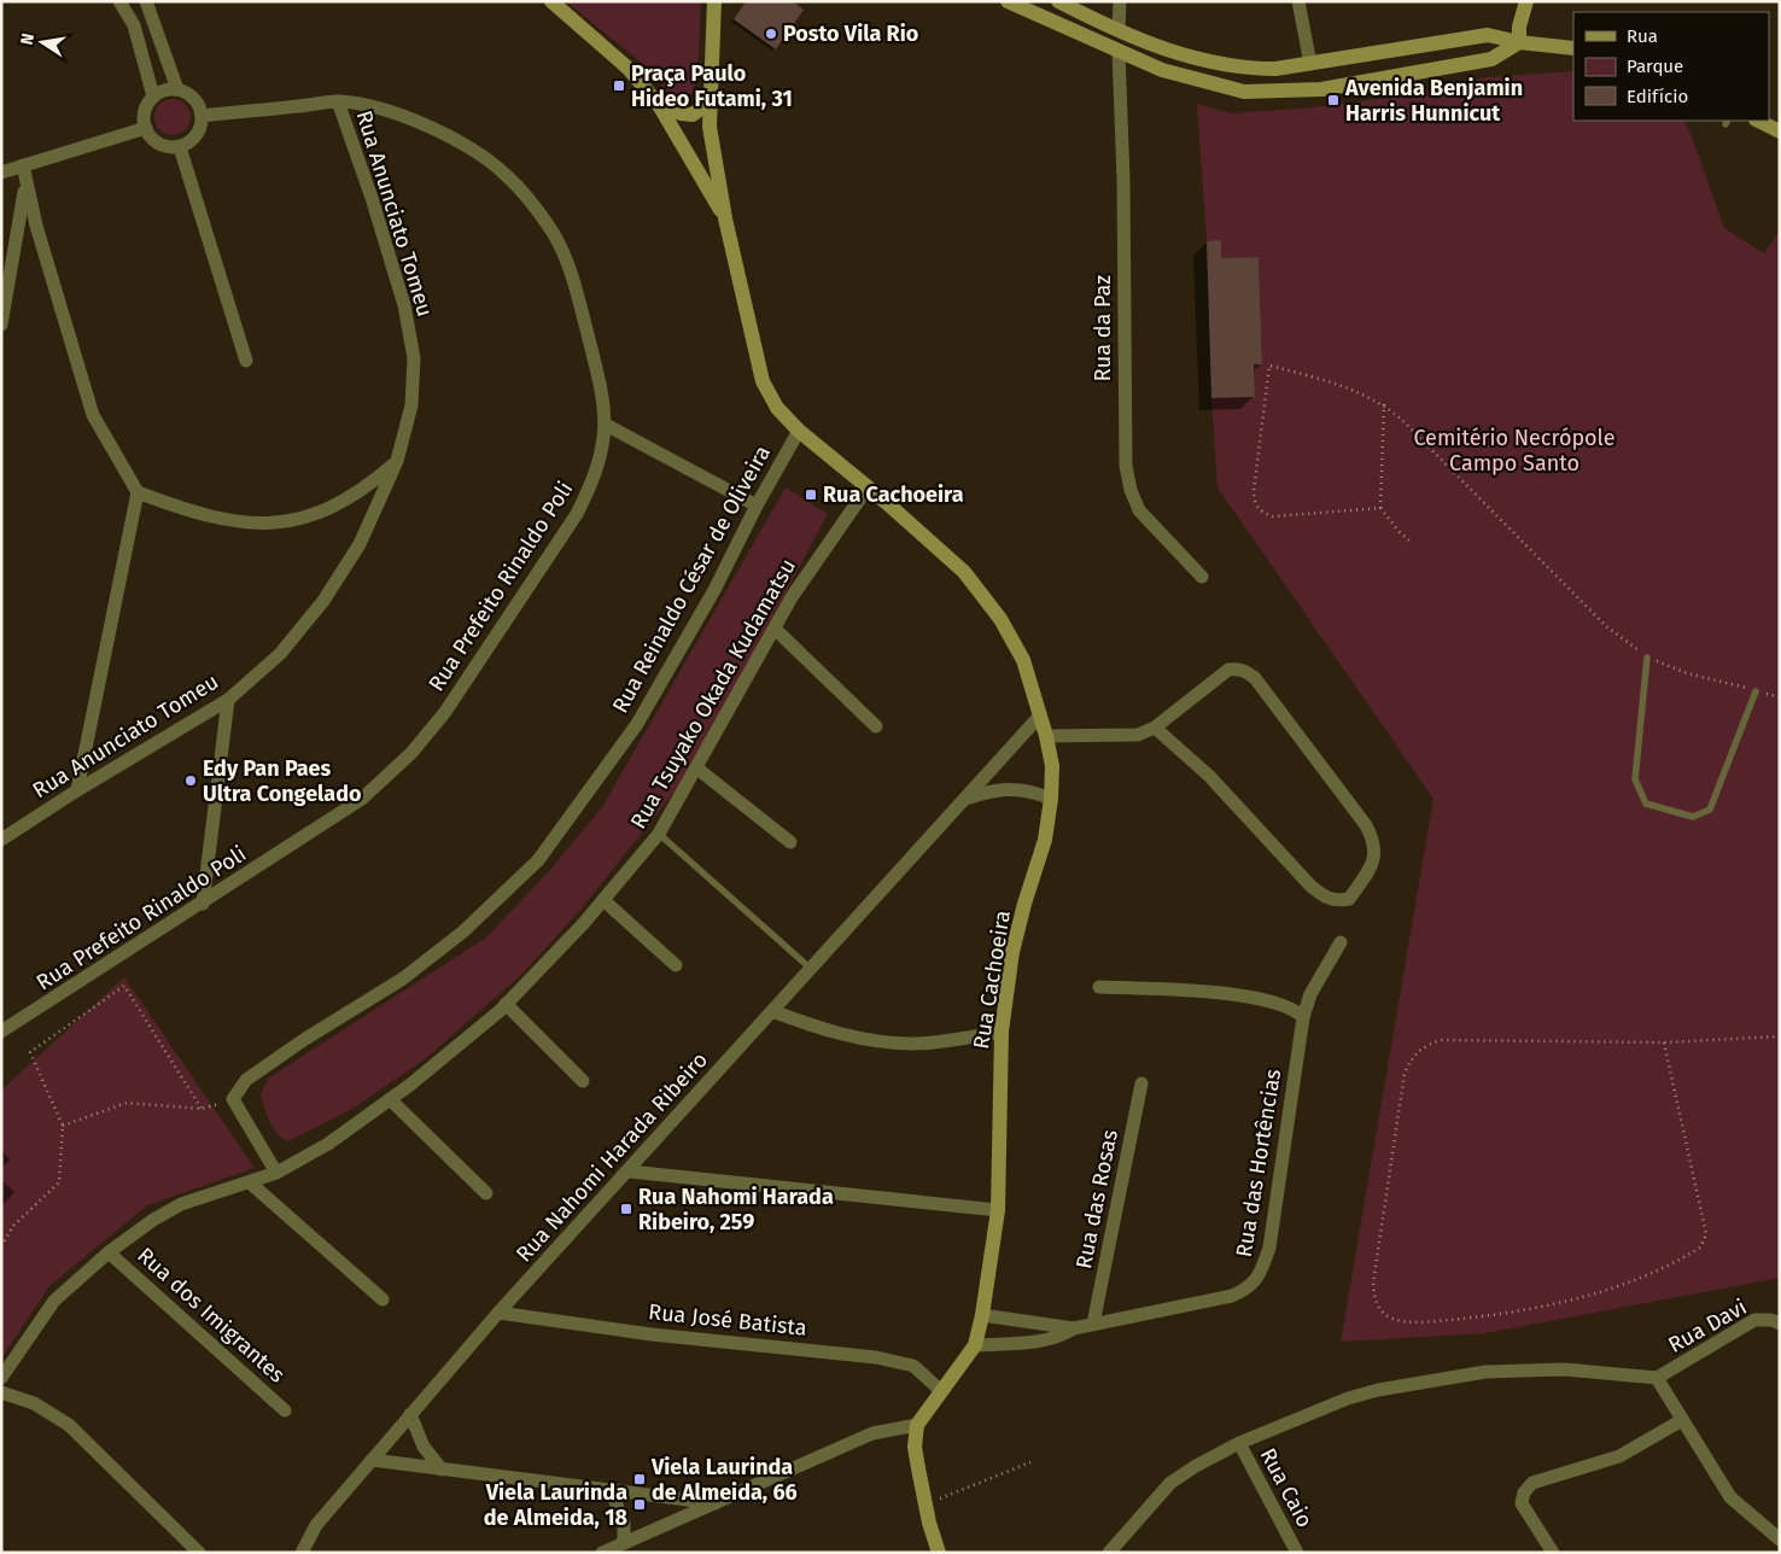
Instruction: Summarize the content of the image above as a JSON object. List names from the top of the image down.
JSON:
{
  "streets": {
    "main road": ["Rua Cachoeira"],
    "street": [
      "Rua Anunciato Tomeu",
      "Rua da Paz",
      "Rua Reinaldo César de Oliveira",
      "Rua Prefeito Rinaldo Poli",
      "Rua Tsuyako Okada Kudamatsu",
      "Rua Nahomi Harada Ribeiro",
      "Rua das Hortências",
      "Rua das Rosas",
      "Rua dos Imigrantes",
      "Rua José Batista",
      "Rua Davi",
      "Rua Caio"
    ]
  },
  "crossings": [
    ["Rua Anunciato Tomeu", "Rua Prefeito Rinaldo Poli"],
    ["Rua Reinaldo César de Oliveira", "Rua Cachoeira"],
    ["Rua Tsuyako Okada Kudamatsu", "Rua Cachoeira"],
    ["Rua Tsuyako Okada Kudamatsu", "Rua dos Imigrantes"],
    ["Rua Cachoeira", "Rua Nahomi Harada Ribeiro"],
    ["Rua Cachoeira", "Rua das Hortências"],
    ["Rua Cachoeira", "Rua José Batista"],
    ["Rua Nahomi Harada Ribeiro", "Rua José Batista"],
    ["Rua das Hortências", "Rua das Rosas"]
  ],
  "parks": ["Cemitério Necrópole Campo Santo"],
  "places": {
    "other": ["Posto Vila Rio", "Edy Pan Paes Ultra Congelado"],
    "transit": [
      "Praça Paulo Hideo Futami, 31",
      "Avenida Benjamin Harris Hunnicut",
      "Rua Cachoeira",
      "Rua Nahomi Harada Ribeiro, 259",
      "Viela Laurinda de Almeida, 66",
      "Viela Laurinda de Almeida, 18"
    ]
  },
  "legend": ["Rua", "Parque", "Edifício"],
  "north": "left"
}
